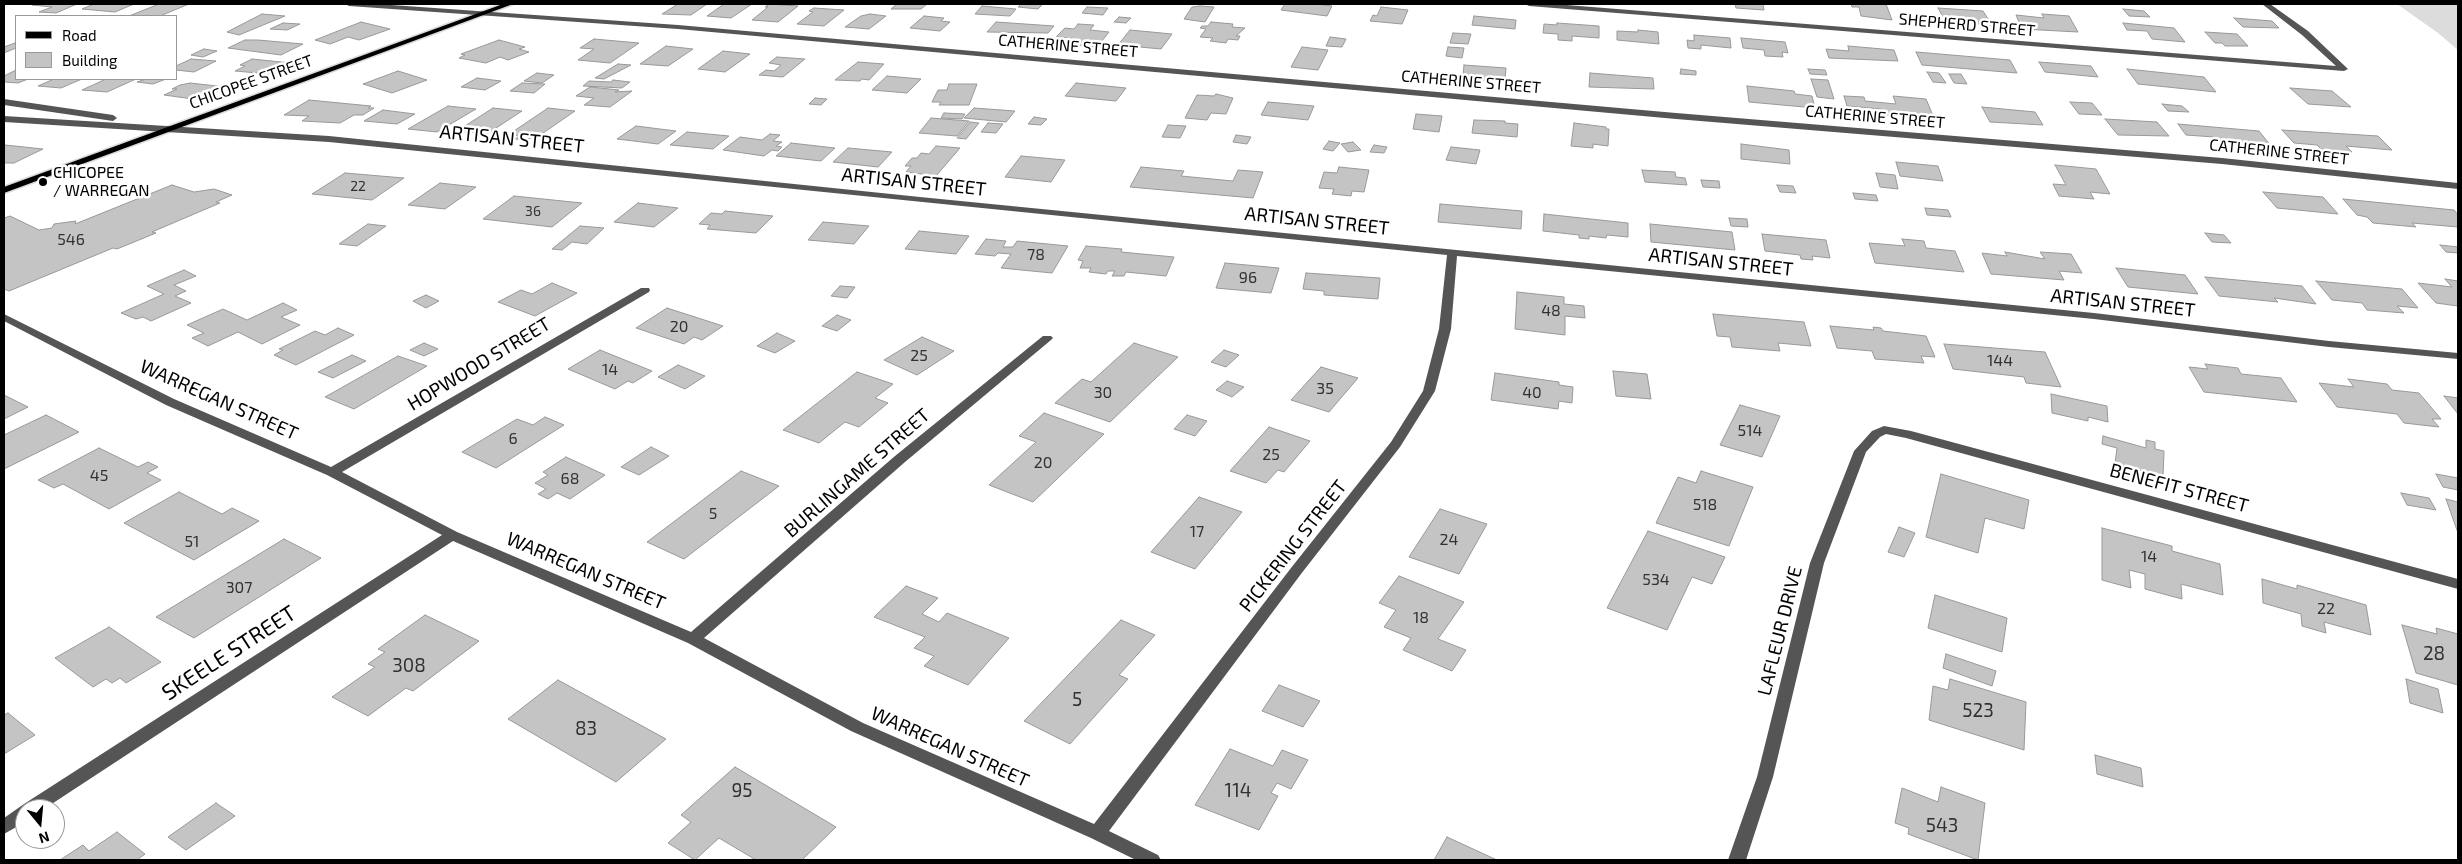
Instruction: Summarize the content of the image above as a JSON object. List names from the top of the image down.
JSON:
{
  "streets": {
    "main road": ["CHICOPEE STREET"],
    "street": [
      "SHEPHERD STREET",
      "CATHERINE STREET",
      "ARTISAN STREET",
      "HOPWOOD STREET",
      "WARREGAN STREET",
      "BURLINGAME STREET",
      "BENEFIT STREET",
      "PICKERING STREET",
      "LAFLEUR DRIVE",
      "SKEELE STREET"
    ]
  },
  "crossings": [
    ["CATHERINE STREET", "CHICOPEE STREET"],
    ["CHICOPEE STREET", "ARTISAN STREET"],
    ["ARTISAN STREET", "PICKERING STREET"],
    ["HOPWOOD STREET", "WARREGAN STREET"],
    ["WARREGAN STREET", "BURLINGAME STREET"],
    ["WARREGAN STREET", "PICKERING STREET"],
    ["WARREGAN STREET", "SKEELE STREET"],
    ["BENEFIT STREET", "LAFLEUR DRIVE"]
  ],
  "places": ["CHICOPEE / WARREGAN"],
  "house_numbers": [
    "22",
    "36",
    "546",
    "78",
    "96",
    "48",
    "20",
    "25",
    "144",
    "14",
    "35",
    "30",
    "40",
    "514",
    "6",
    "25",
    "20",
    "45",
    "68",
    "518",
    "5",
    "17",
    "24",
    "51",
    "14",
    "534",
    "307",
    "22",
    "18",
    "28",
    "308",
    "5",
    "523",
    "83",
    "95",
    "114",
    "543"
  ],
  "legend": ["Road", "Building"],
  "north": "bottom"
}
